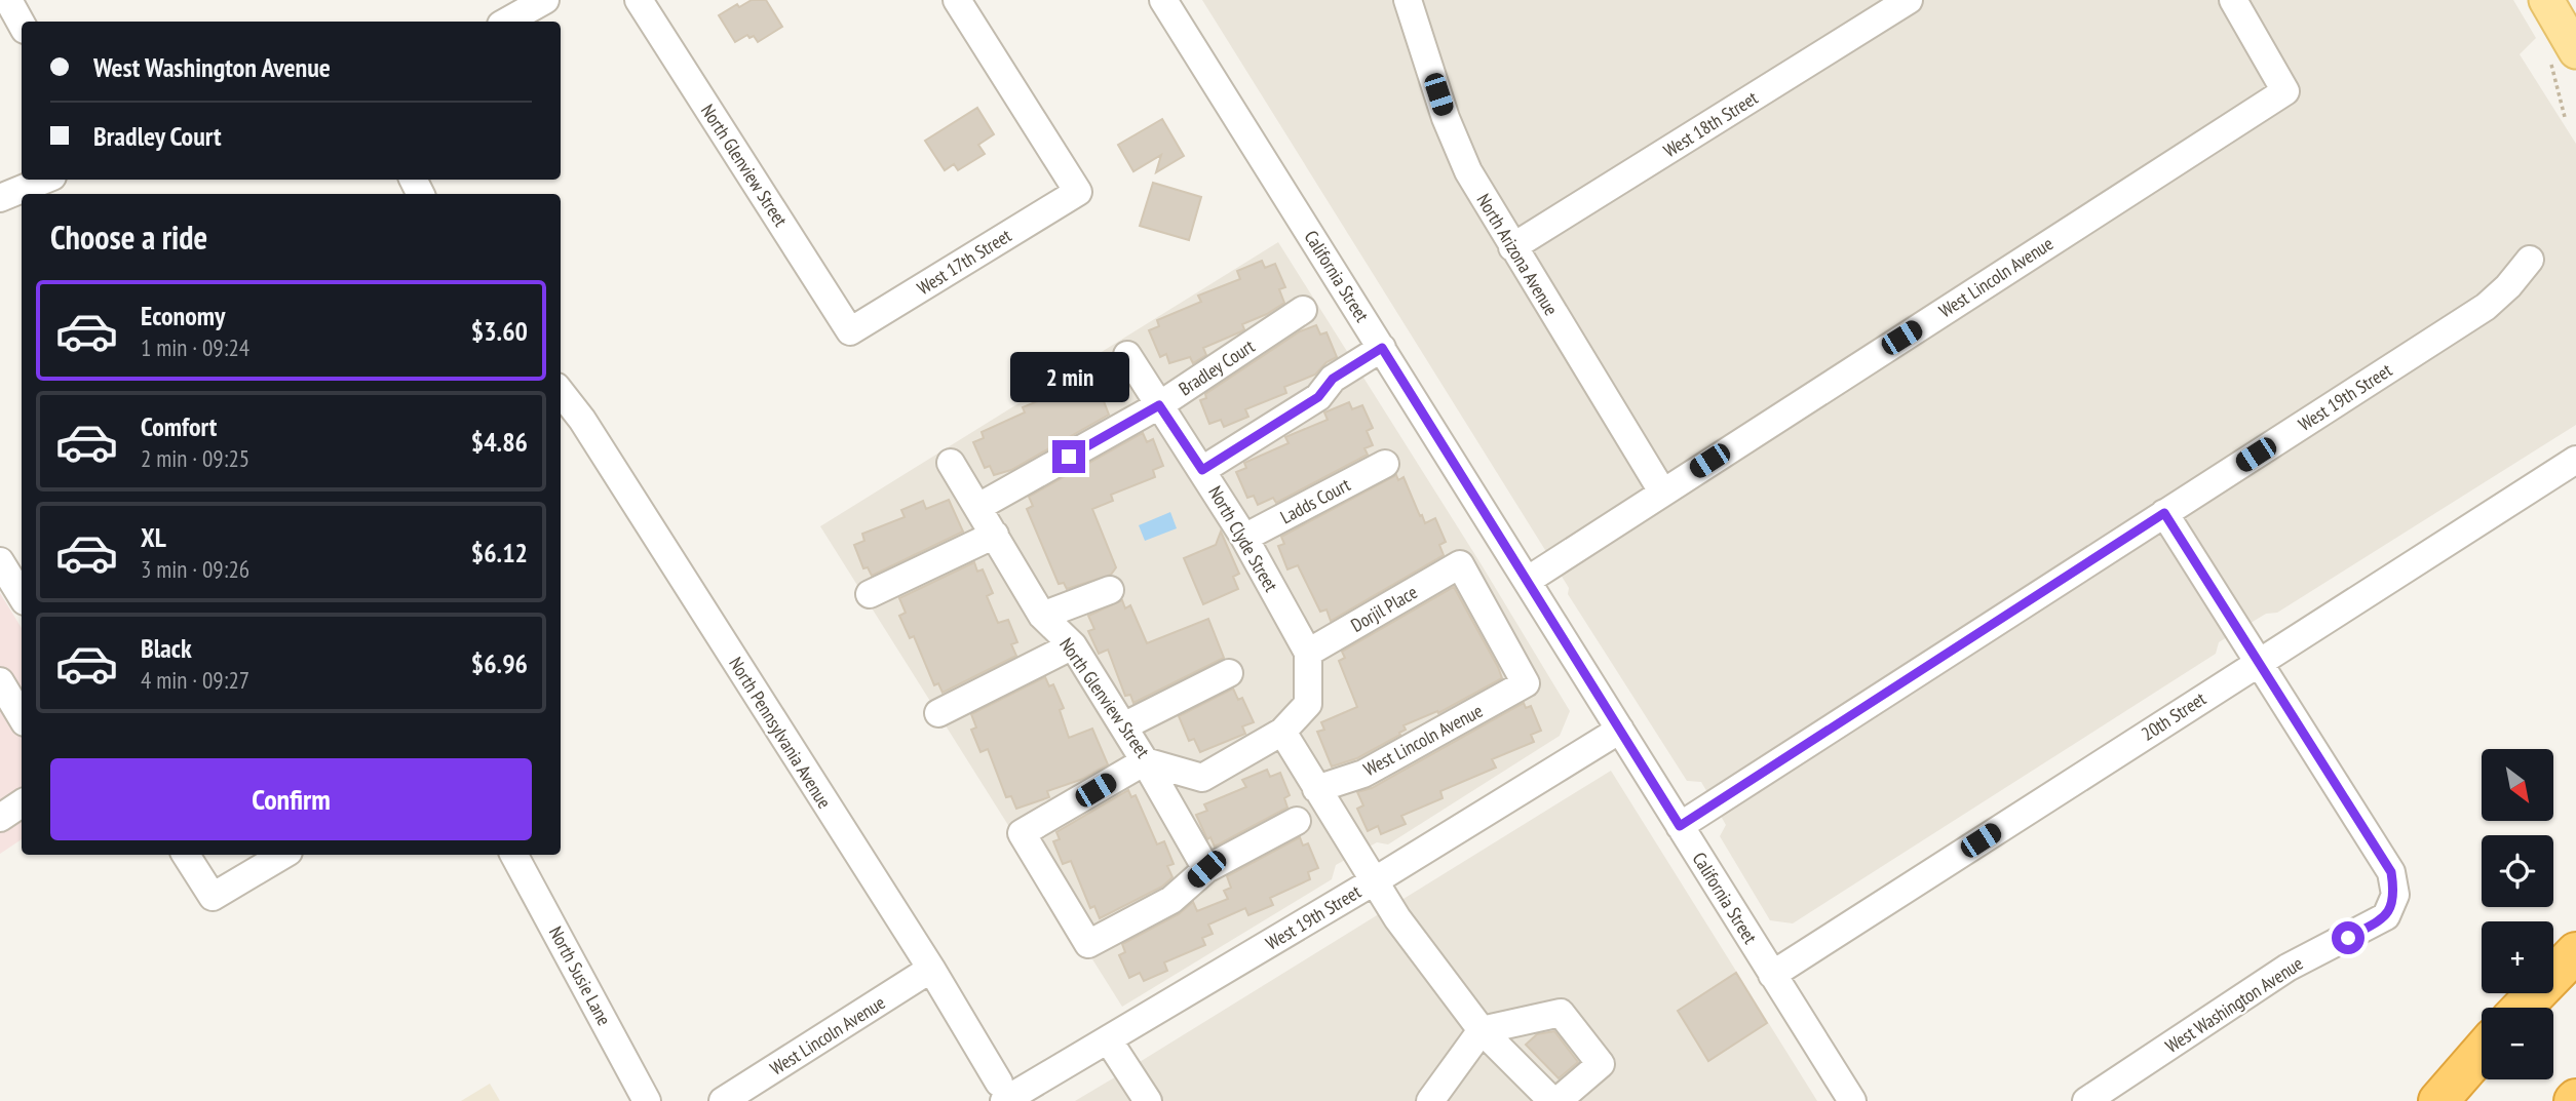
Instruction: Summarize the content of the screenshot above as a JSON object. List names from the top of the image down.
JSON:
{
  "streets": {
    "street": [
      "West 18th Street",
      "North Glenview Street",
      "North Arizona Avenue",
      "West 17th Street",
      "California Street",
      "West Lincoln Avenue",
      "Bradley Court",
      "West 19th Street",
      "Ladds Court",
      "North Clyde Street",
      "Dorjil Place",
      "20th Street",
      "North Pennsylvania Avenue",
      "North Susie Lane",
      "West Washington Avenue"
    ]
  },
  "crossings": [
    ["West 18th Street", "North Arizona Avenue"],
    ["North Glenview Street", "West 17th Street"],
    ["North Glenview Street", "Bradley Court"],
    ["North Glenview Street", "North Clyde Street"],
    ["North Glenview Street", "Dorjil Place"],
    ["North Arizona Avenue", "West Lincoln Avenue"],
    ["California Street", "West Lincoln Avenue"],
    ["California Street", "West 19th Street"],
    ["California Street", "20th Street"],
    ["West Lincoln Avenue", "Dorjil Place"],
    ["West Lincoln Avenue", "North Pennsylvania Avenue"],
    ["Bradley Court", "North Clyde Street"],
    ["West 19th Street", "North Pennsylvania Avenue"],
    ["Ladds Court", "North Clyde Street"],
    ["North Clyde Street", "Dorjil Place"],
    ["20th Street", "West Washington Avenue"]
  ],
  "north": "bottom right",
  "page": {
    "banner": ["West Washington Avenue", "Bradley Court"],
    "heading": "Choose a ride",
    "list": [
      {
        "name": "Economy",
        "note": "1 min · 09:24",
        "value": "$3.60"
      },
      {
        "name": "Comfort",
        "note": "2 min · 09:25",
        "value": "$4.86"
      },
      {
        "name": "XL",
        "note": "3 min · 09:26",
        "value": "$6.12"
      },
      {
        "name": "Black",
        "note": "4 min · 09:27",
        "value": "$6.96"
      }
    ],
    "bubble": "2 min",
    "buttons": "Confirm",
    "map_buttons": ["+", "−"]
  }
}
